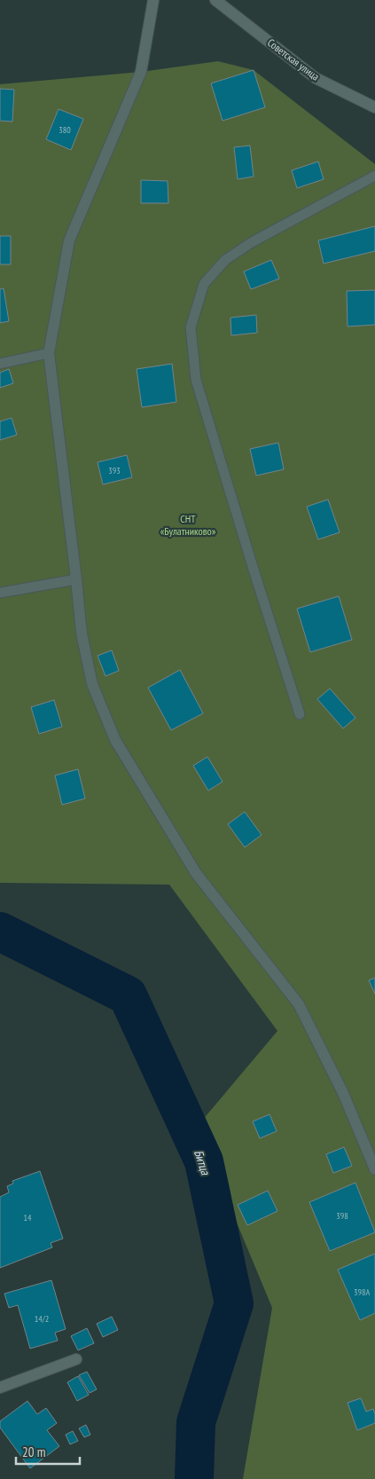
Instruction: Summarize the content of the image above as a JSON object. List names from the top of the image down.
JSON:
{
  "streets": {
    "street": ["Советская улица"]
  },
  "water": ["Битца"],
  "parks": ["СНТ «Булатниково»"],
  "house_numbers": [
    "380",
    "393",
    "398",
    "14",
    "398А",
    "14/2"
  ],
  "scale_bar": "20 m"
}
